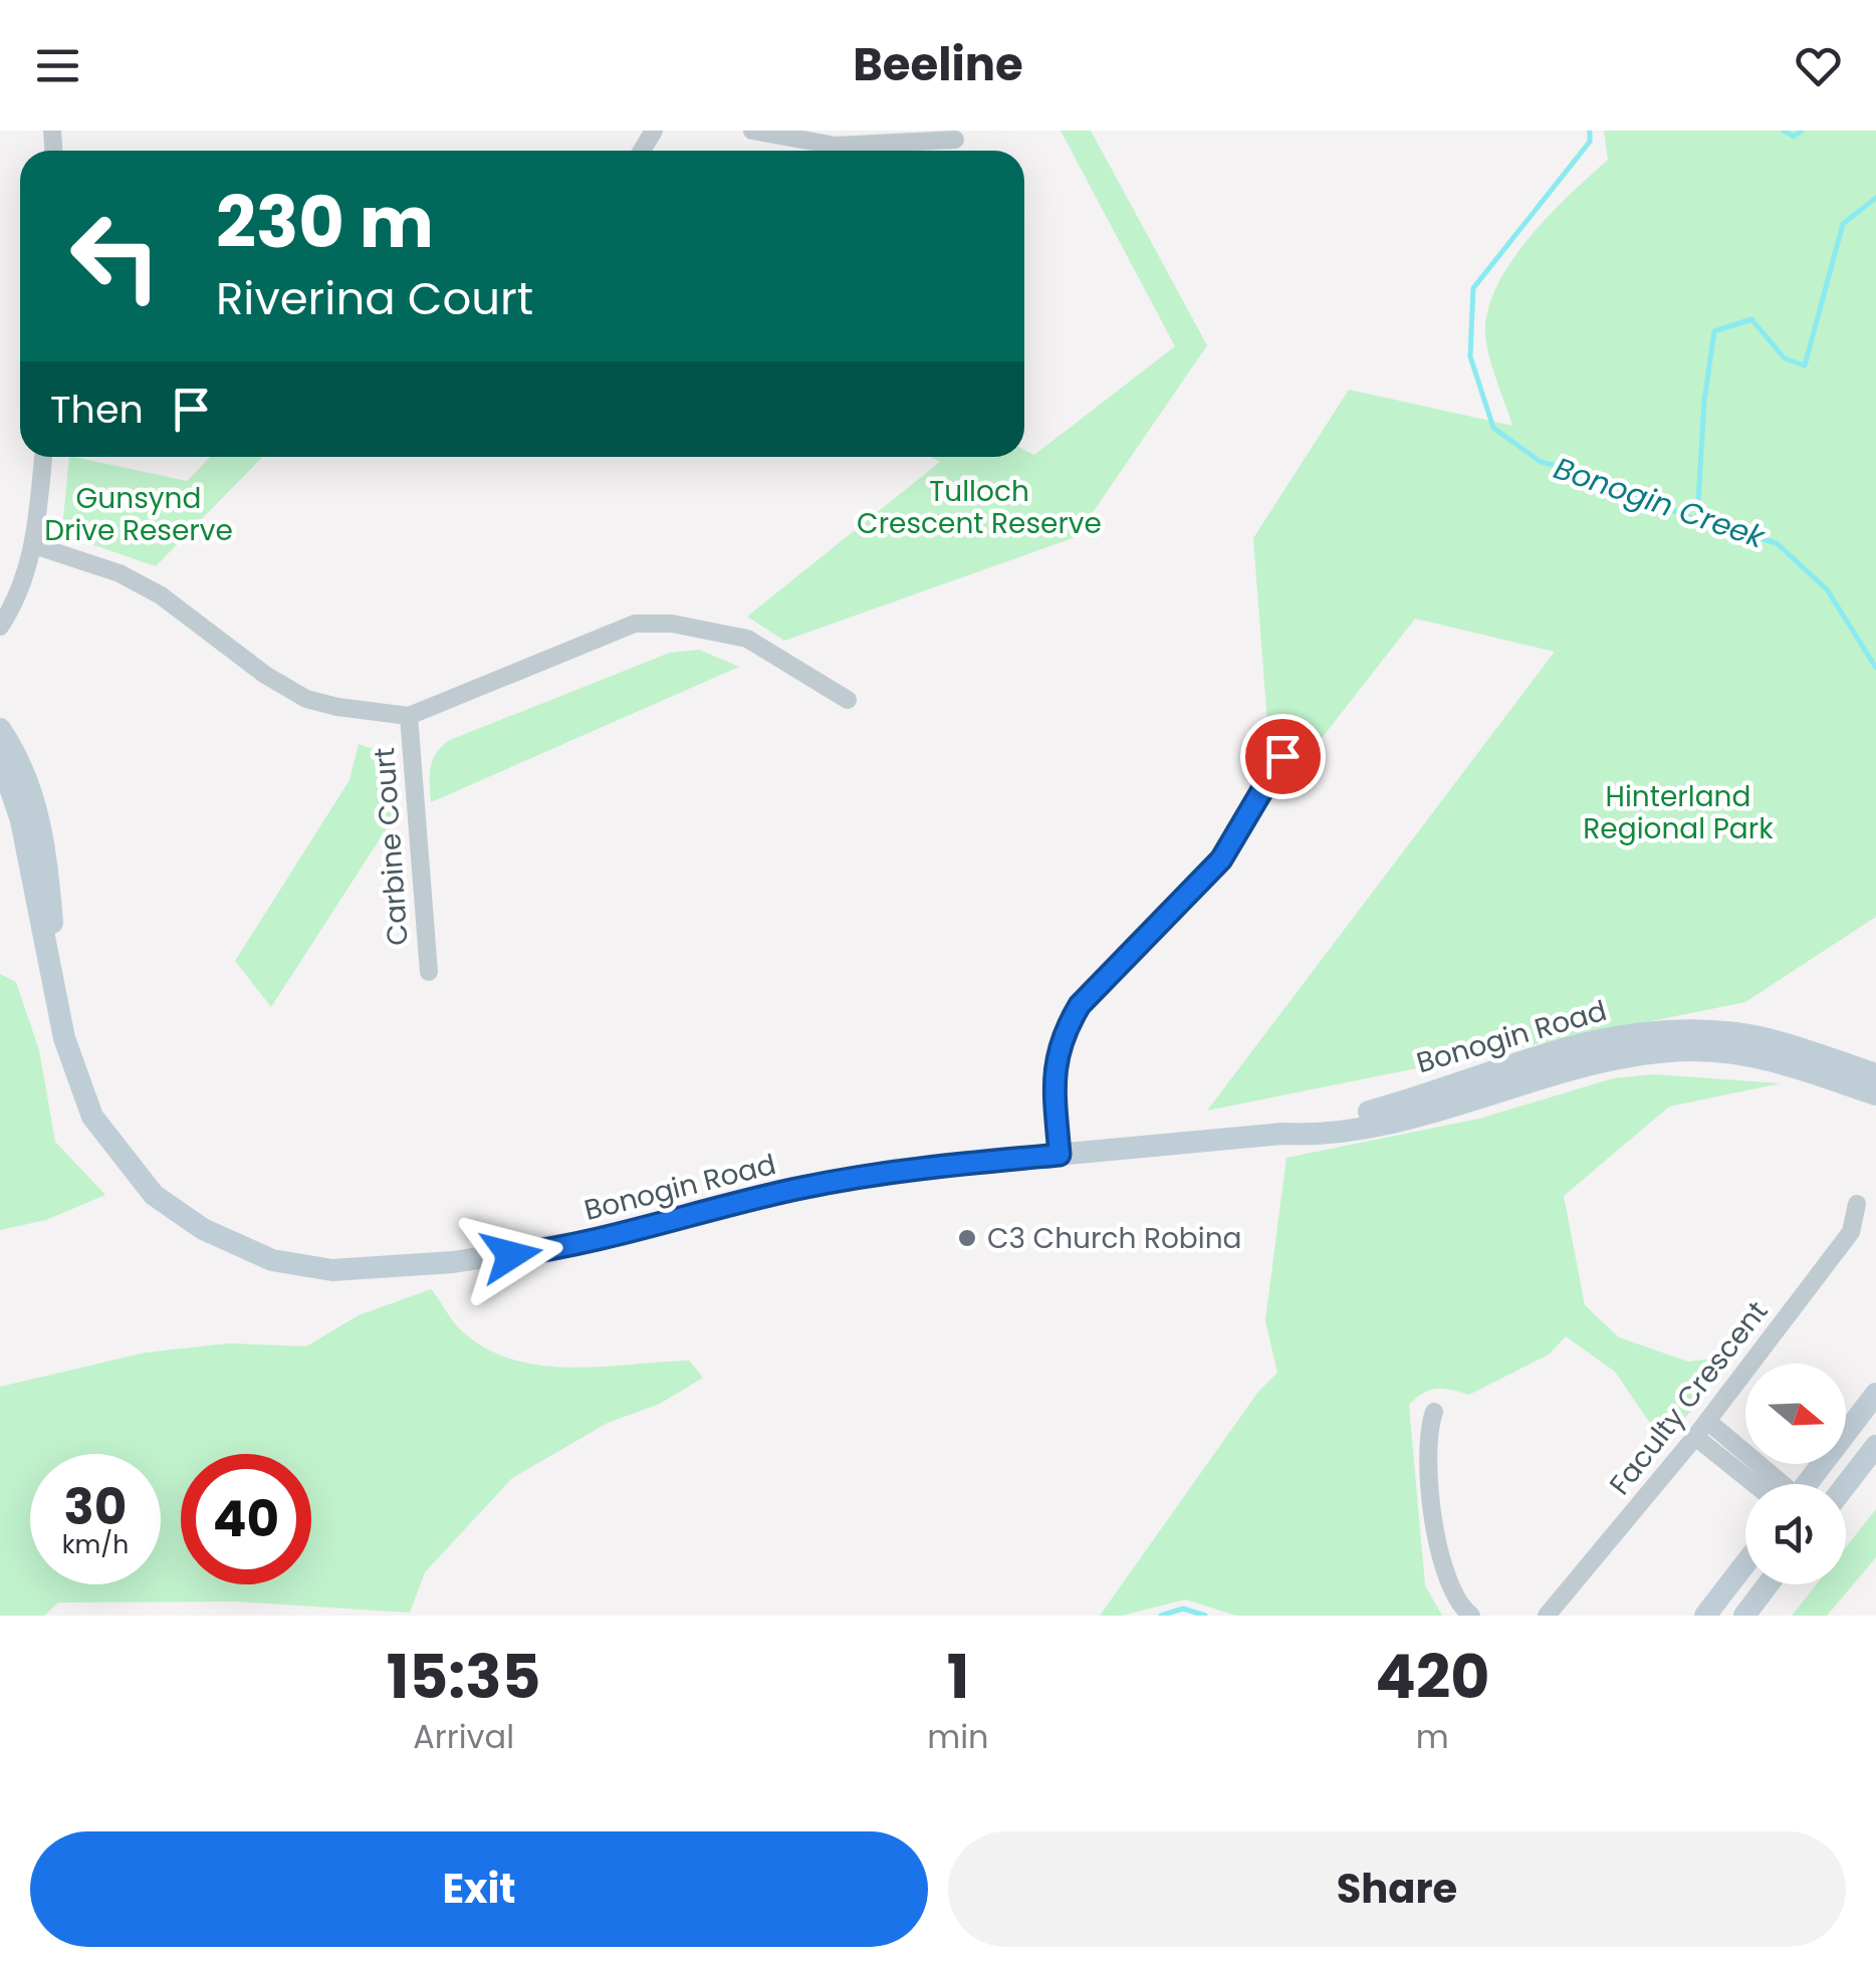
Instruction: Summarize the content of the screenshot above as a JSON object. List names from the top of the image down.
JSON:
{
  "streets": {
    "street": ["Carbine Court", "Bonogin Road", "Faculty Crescent"]
  },
  "water": ["Bonogin Creek"],
  "parks": ["Tulloch Crescent Reserve", "Gunsynd Drive Reserve", "Hinterland Regional Park"],
  "places": ["C3 Church Robina"],
  "north": "right",
  "page": {
    "header": "Beeline",
    "turn": ["230 m", "Riverina Court"],
    "then": "Then",
    "speed": "30 km/h",
    "limit": "40",
    "eta": [
      "15:35",
      "Arrival",
      "1",
      "min",
      "420",
      "m"
    ],
    "buttons": ["Exit", "Share"]
  }
}
